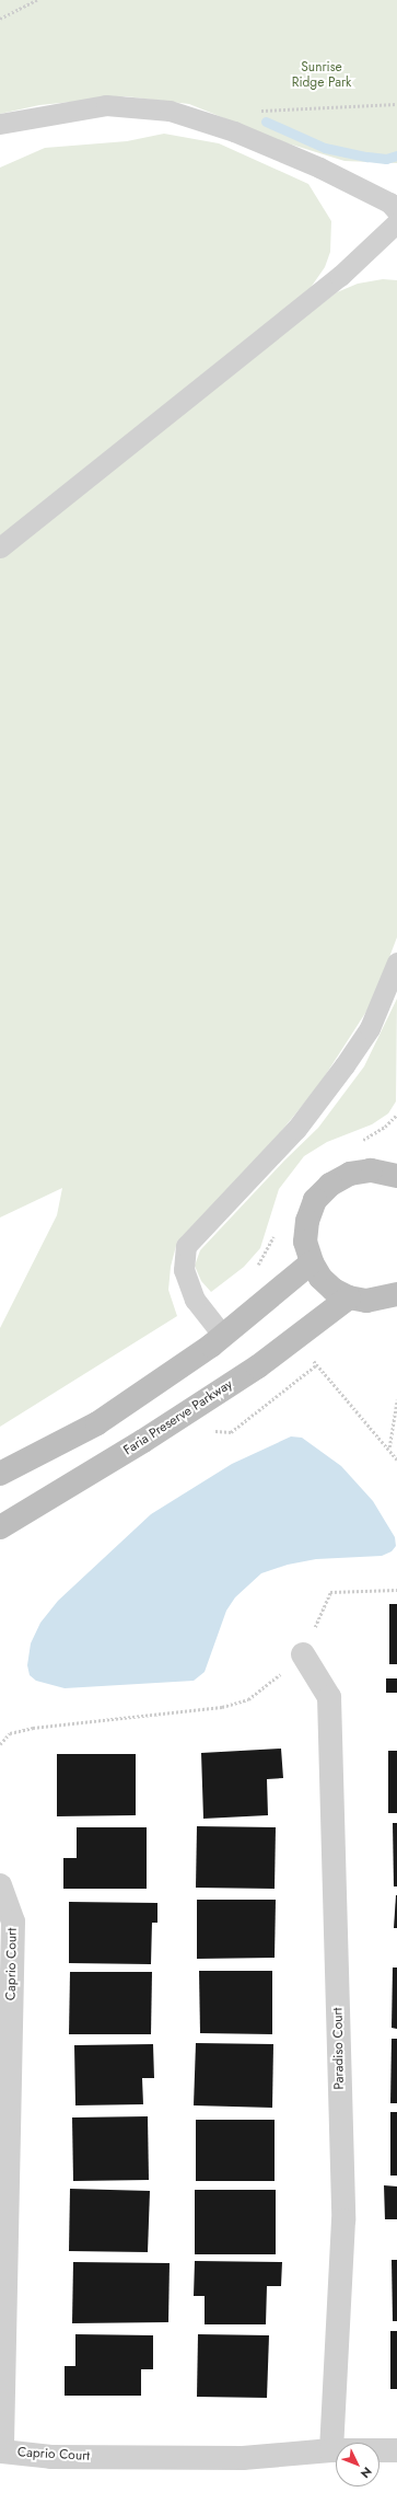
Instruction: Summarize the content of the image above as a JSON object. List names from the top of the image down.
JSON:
{
  "streets": {
    "street": ["Faria Preserve Parkway", "Caprio Court", "Paradiso Court"]
  },
  "crossings": [
    ["Caprio Court", "Paradiso Court"]
  ],
  "parks": ["Sunrise Ridge Park"],
  "north": "bottom right"
}
